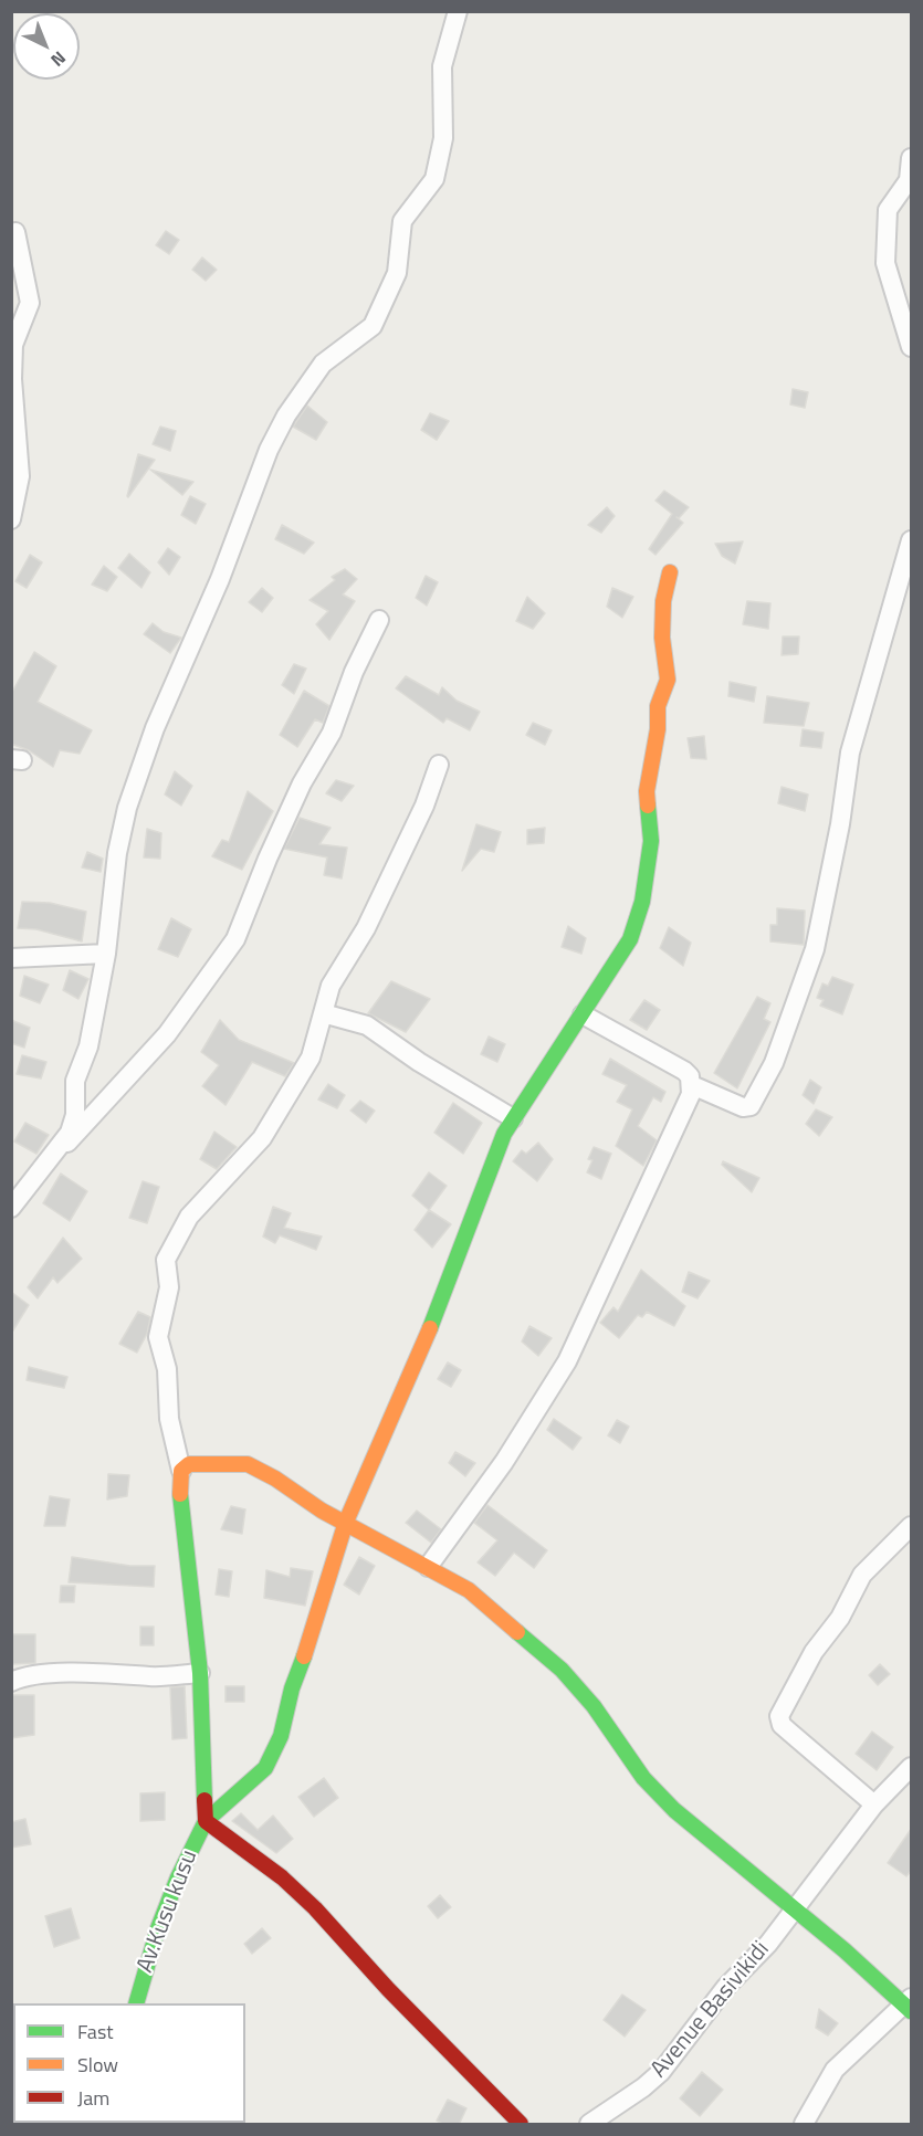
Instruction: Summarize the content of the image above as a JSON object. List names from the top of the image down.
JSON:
{
  "streets": {
    "street": ["Av.Kusu kusu", "Avenue Basivikidi"]
  },
  "legend": ["Fast", "Slow", "Jam"],
  "north": "bottom right"
}
